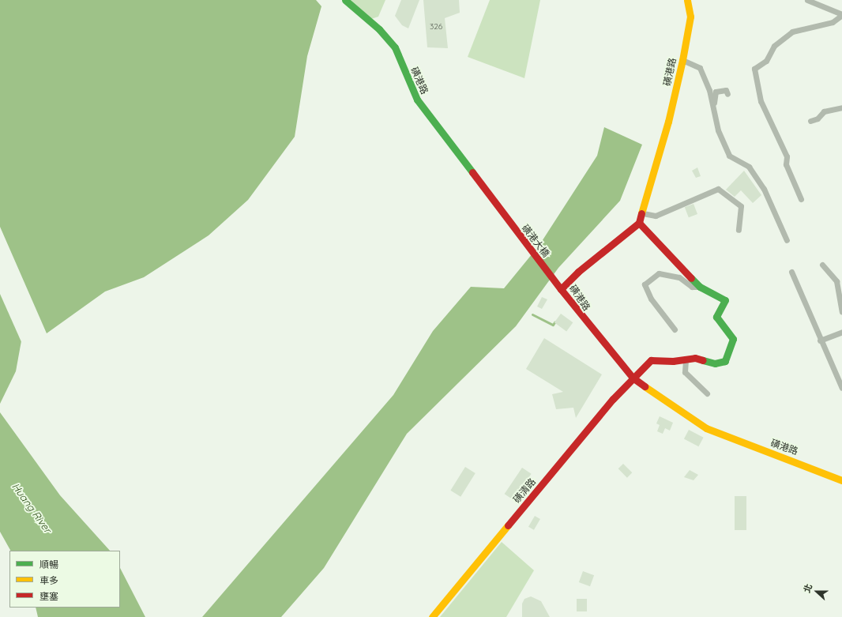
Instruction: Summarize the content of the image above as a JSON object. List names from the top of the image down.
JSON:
{
  "streets": {
    "street": ["磺港路", "磺港大橋", "磺清路"]
  },
  "crossings": [
    ["磺港路", "磺港大橋"],
    ["磺港路", "磺清路"]
  ],
  "water": ["Huang River"],
  "house_numbers": ["326"],
  "legend": ["順暢", "車多", "壅塞"],
  "north": "left"
}
